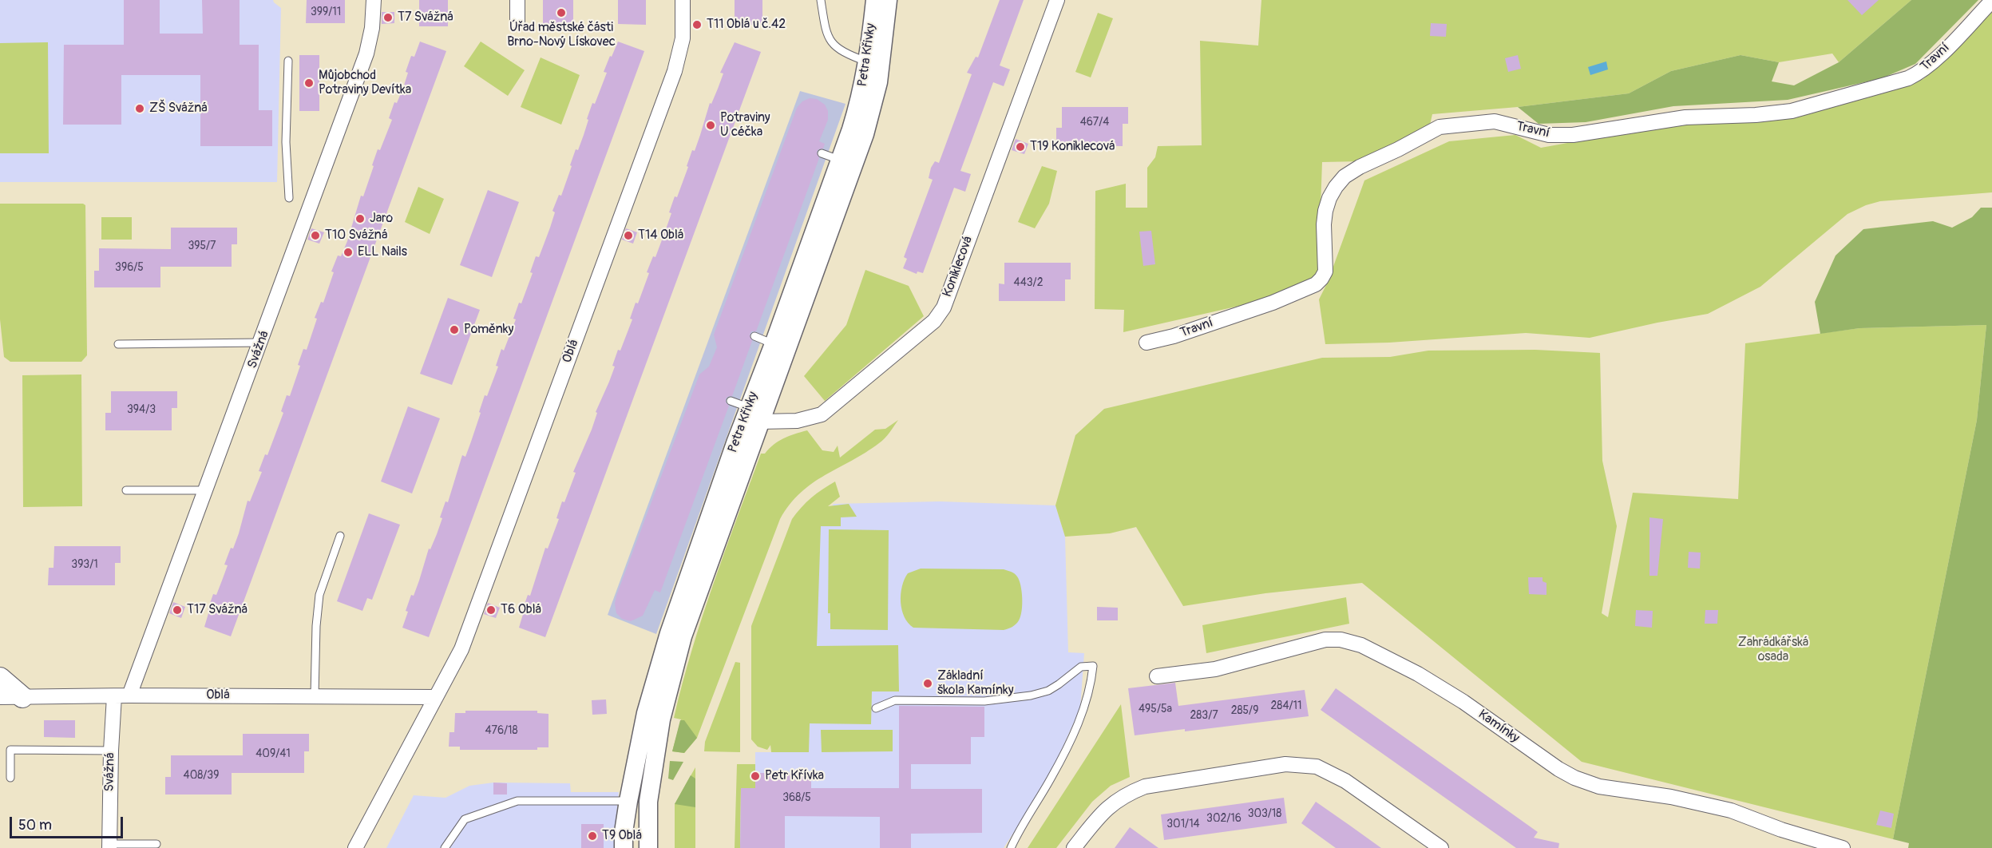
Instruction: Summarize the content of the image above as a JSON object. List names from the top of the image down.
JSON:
{
  "streets": {
    "street": [
      "Petra Křivky",
      "Travní",
      "Koniklecová",
      "Svážná",
      "Oblá",
      "Kamínky"
    ]
  },
  "crossings": [
    ["Petra Křivky", "Koniklecová"],
    ["Svážná", "Oblá"]
  ],
  "parks": ["Zahrádkářská osada"],
  "places": [
    "Úřad městské části Brno-Nový Lískovec",
    "T7 Svážná",
    "T11 Oblá u č.42",
    "Můjobchod Potraviny Devítka",
    "ZŠ Svážná",
    "Potraviny U céčka",
    "T19 Koniklecová",
    "Jaro",
    "T10 Svážná",
    "T14 Oblá",
    "ELL Nails",
    "Poměnky",
    "T17 Svážná",
    "T6 Oblá",
    "Základní škola Kamínky",
    "Petr Křívka",
    "T9 Oblá"
  ],
  "house_numbers": [
    "399/11",
    "467/4",
    "395/7",
    "396/5",
    "443/2",
    "394/3",
    "393/1",
    "284/11",
    "495/5a",
    "285/9",
    "283/7",
    "476/18",
    "409/41",
    "408/39",
    "368/5",
    "303/18",
    "302/16",
    "301/14"
  ],
  "scale_bar": "50 m"
}
